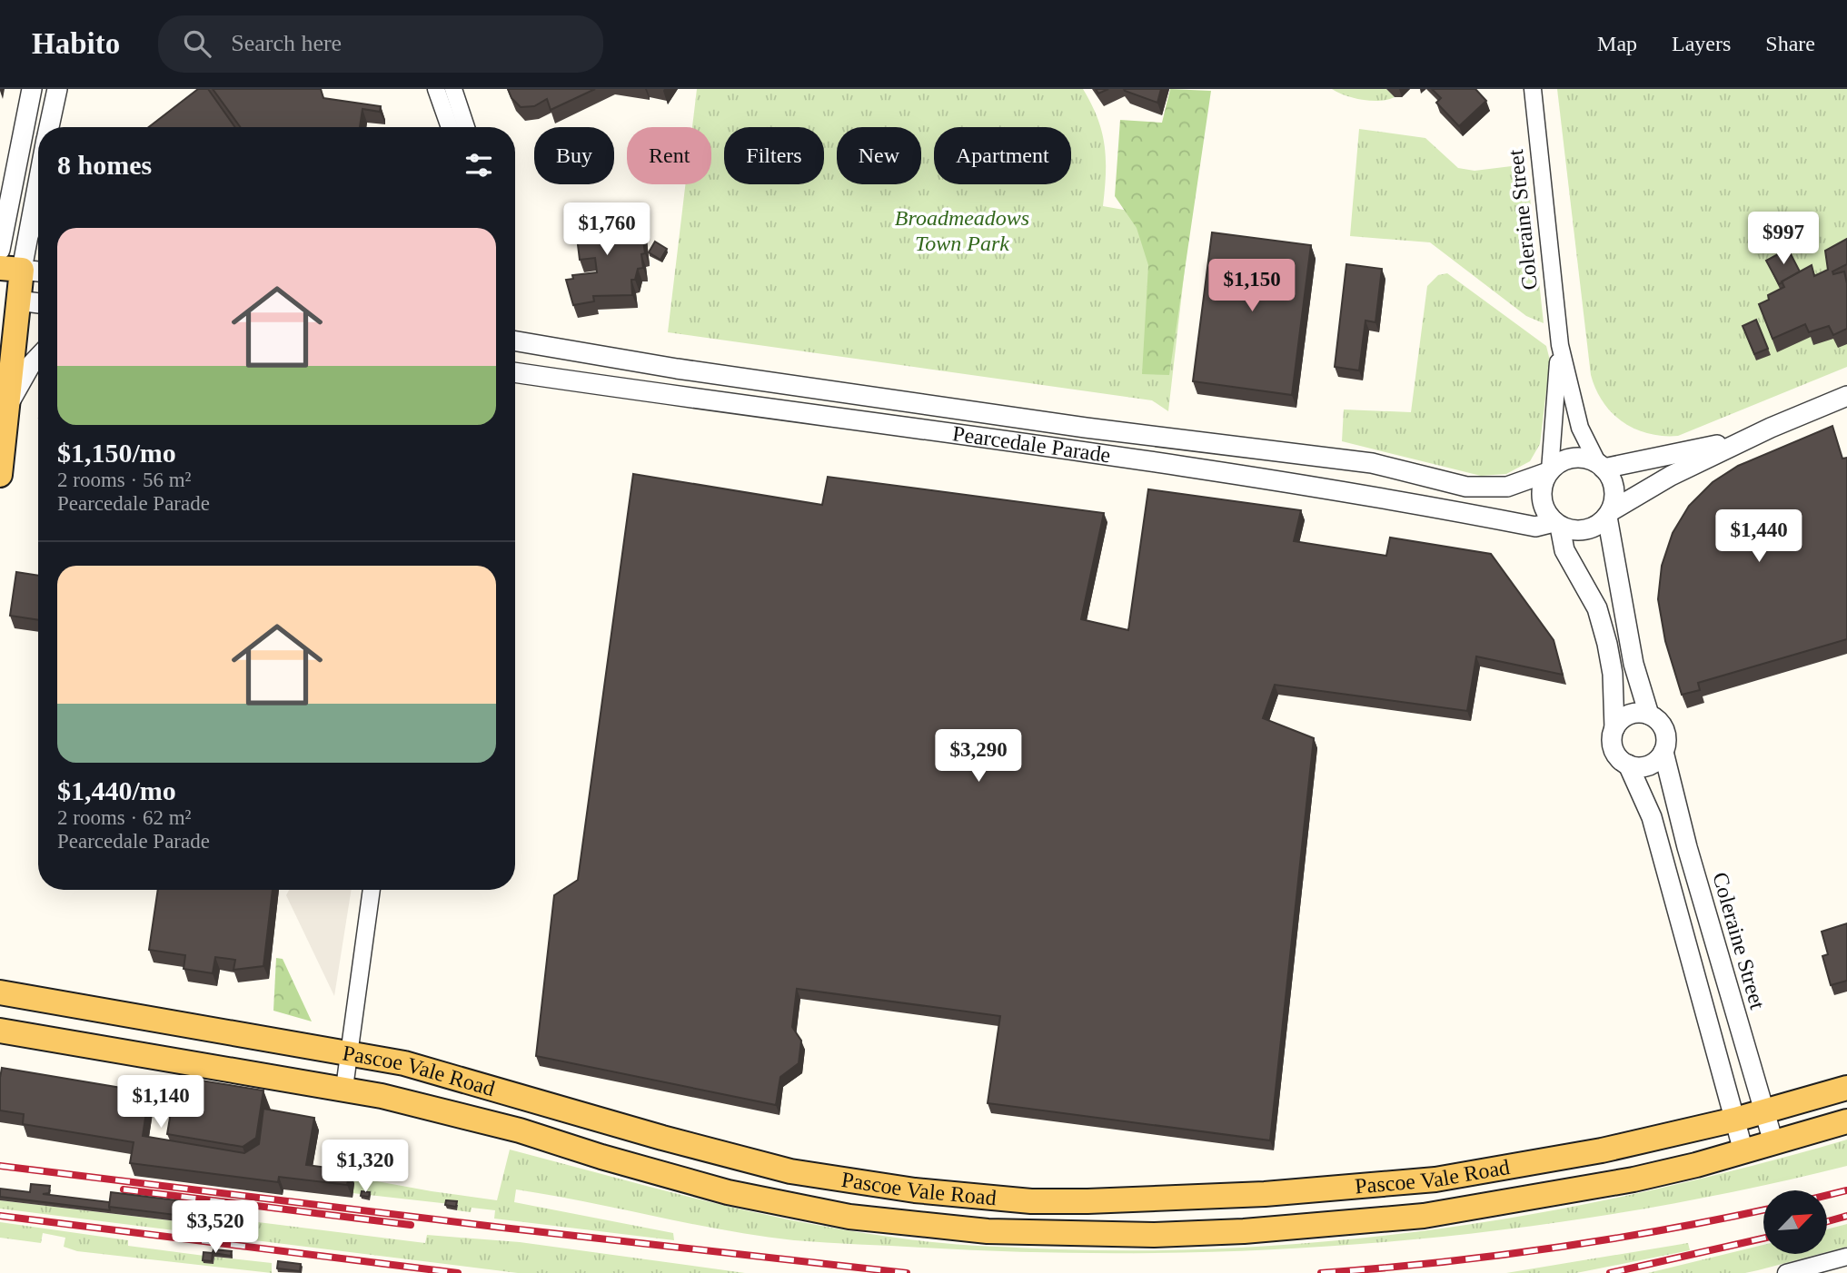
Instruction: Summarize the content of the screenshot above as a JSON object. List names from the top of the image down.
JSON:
{
  "streets": {
    "main road": ["Pascoe Vale Road"],
    "street": ["Coleraine Street", "Pearcedale Parade"]
  },
  "crossings": [
    ["Coleraine Street", "Pearcedale Parade"],
    ["Coleraine Street", "Pascoe Vale Road"]
  ],
  "parks": ["Broadmeadows Town Park"],
  "north": "top right",
  "page": {
    "header": "Habito",
    "search": "Search here",
    "nav": ["Map", "Layers", "Share"],
    "chip": [
      "Buy",
      "Rent",
      "Filters",
      "New",
      "Apartment"
    ],
    "heading": "8 homes",
    "price": [
      "$1,760",
      "$997",
      "$1,150",
      "$1,440",
      "$3,290",
      "$1,140",
      "$1,320",
      "$3,520"
    ],
    "list": [
      {
        "name": "$1,150/mo",
        "note": "2 rooms · 56 m² · Pearcedale Parade"
      },
      {
        "name": "$1,440/mo",
        "note": "2 rooms · 62 m² · Pearcedale Parade"
      }
    ]
  }
}
